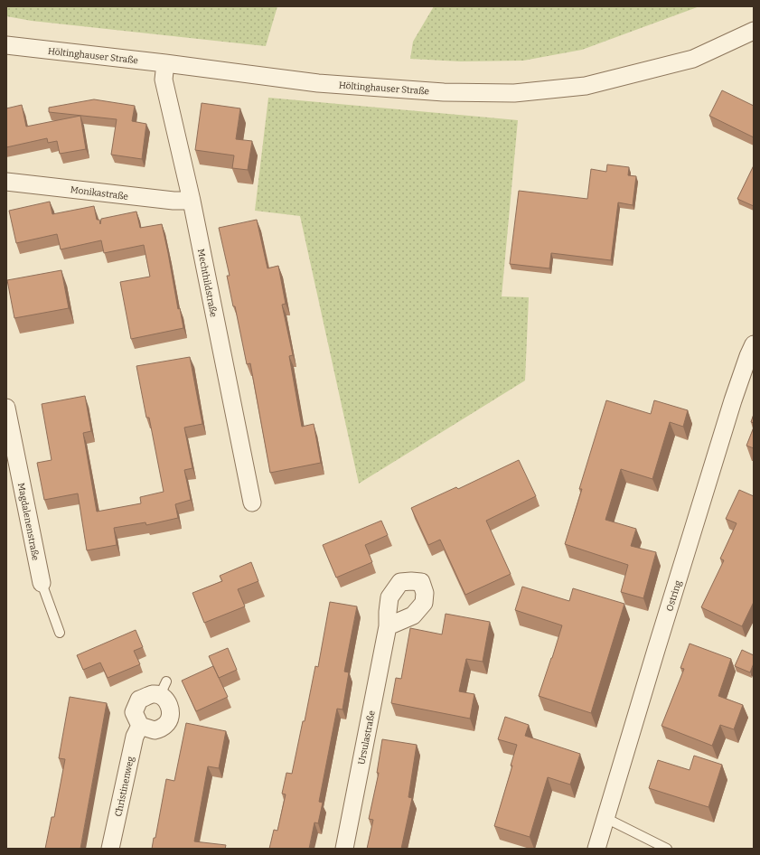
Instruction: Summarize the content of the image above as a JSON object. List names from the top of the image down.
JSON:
{
  "streets": {
    "street": [
      "Höltinghauser Straße",
      "Monikastraße",
      "Mechthildstraße",
      "Magdalenenstraße",
      "Ostring",
      "Ursulastraße",
      "Christinenweg"
    ]
  },
  "crossings": [
    ["Höltinghauser Straße", "Mechthildstraße"],
    ["Monikastraße", "Mechthildstraße"]
  ]
}
